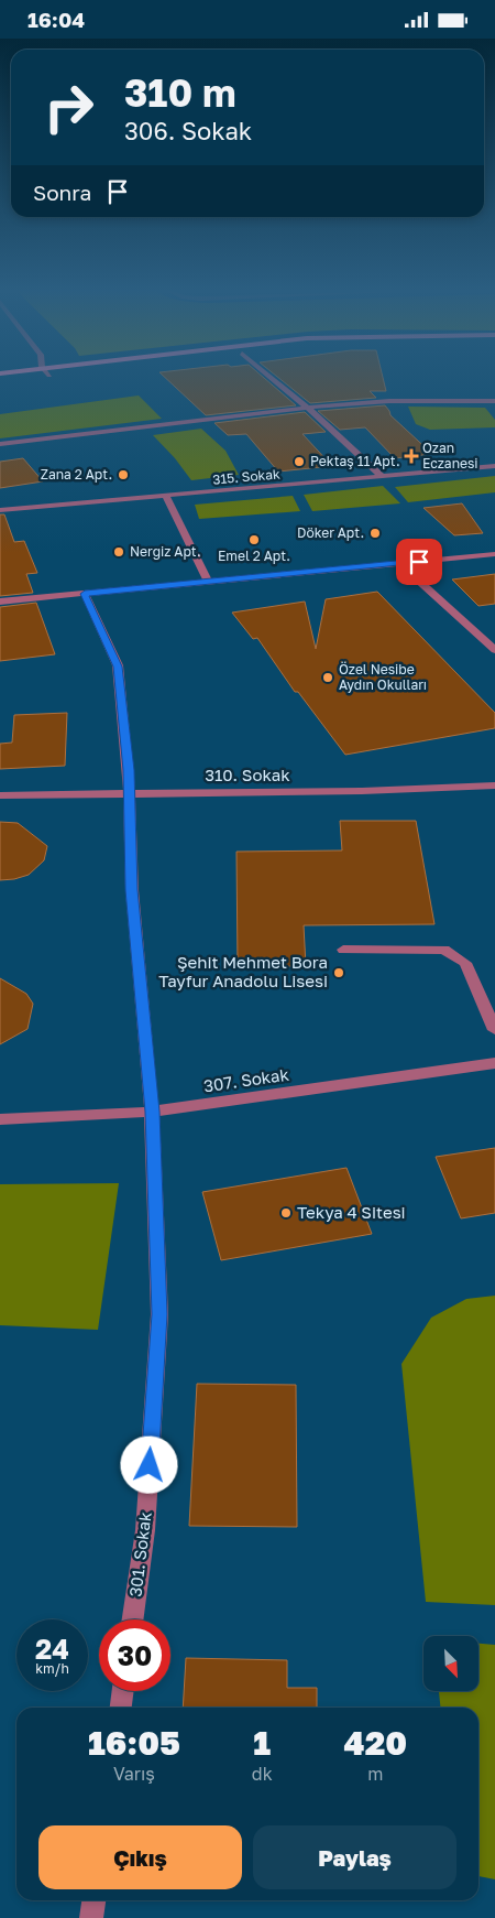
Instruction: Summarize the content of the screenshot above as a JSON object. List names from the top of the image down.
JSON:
{
  "streets": {
    "street": [
      "315. Sokak",
      "310. Sokak",
      "307. Sokak",
      "301. Sokak"
    ]
  },
  "crossings": [
    ["310. Sokak", "301. Sokak"],
    ["307. Sokak", "301. Sokak"]
  ],
  "places": {
    "health": ["Ozan Eczanesi"],
    "other": [
      "Pektaş 11 Apt.",
      "Zana 2 Apt.",
      "Döker Apt.",
      "Emel 2 Apt.",
      "Nergiz Apt.",
      "Özel Nesibe Aydın Okulları",
      "Şehit Mehmet Bora Tayfur Anadolu Lisesi",
      "Tekya 4 Sitesi"
    ]
  },
  "north": "bottom right",
  "page": {
    "status": "16:04",
    "turn": ["310 m", "306. Sokak"],
    "then": "Sonra",
    "speed": "24 km/h",
    "limit": "30",
    "eta": [
      "16:05",
      "Varış",
      "1",
      "dk",
      "420",
      "m"
    ],
    "buttons": ["Çıkış", "Paylaş"]
  }
}
